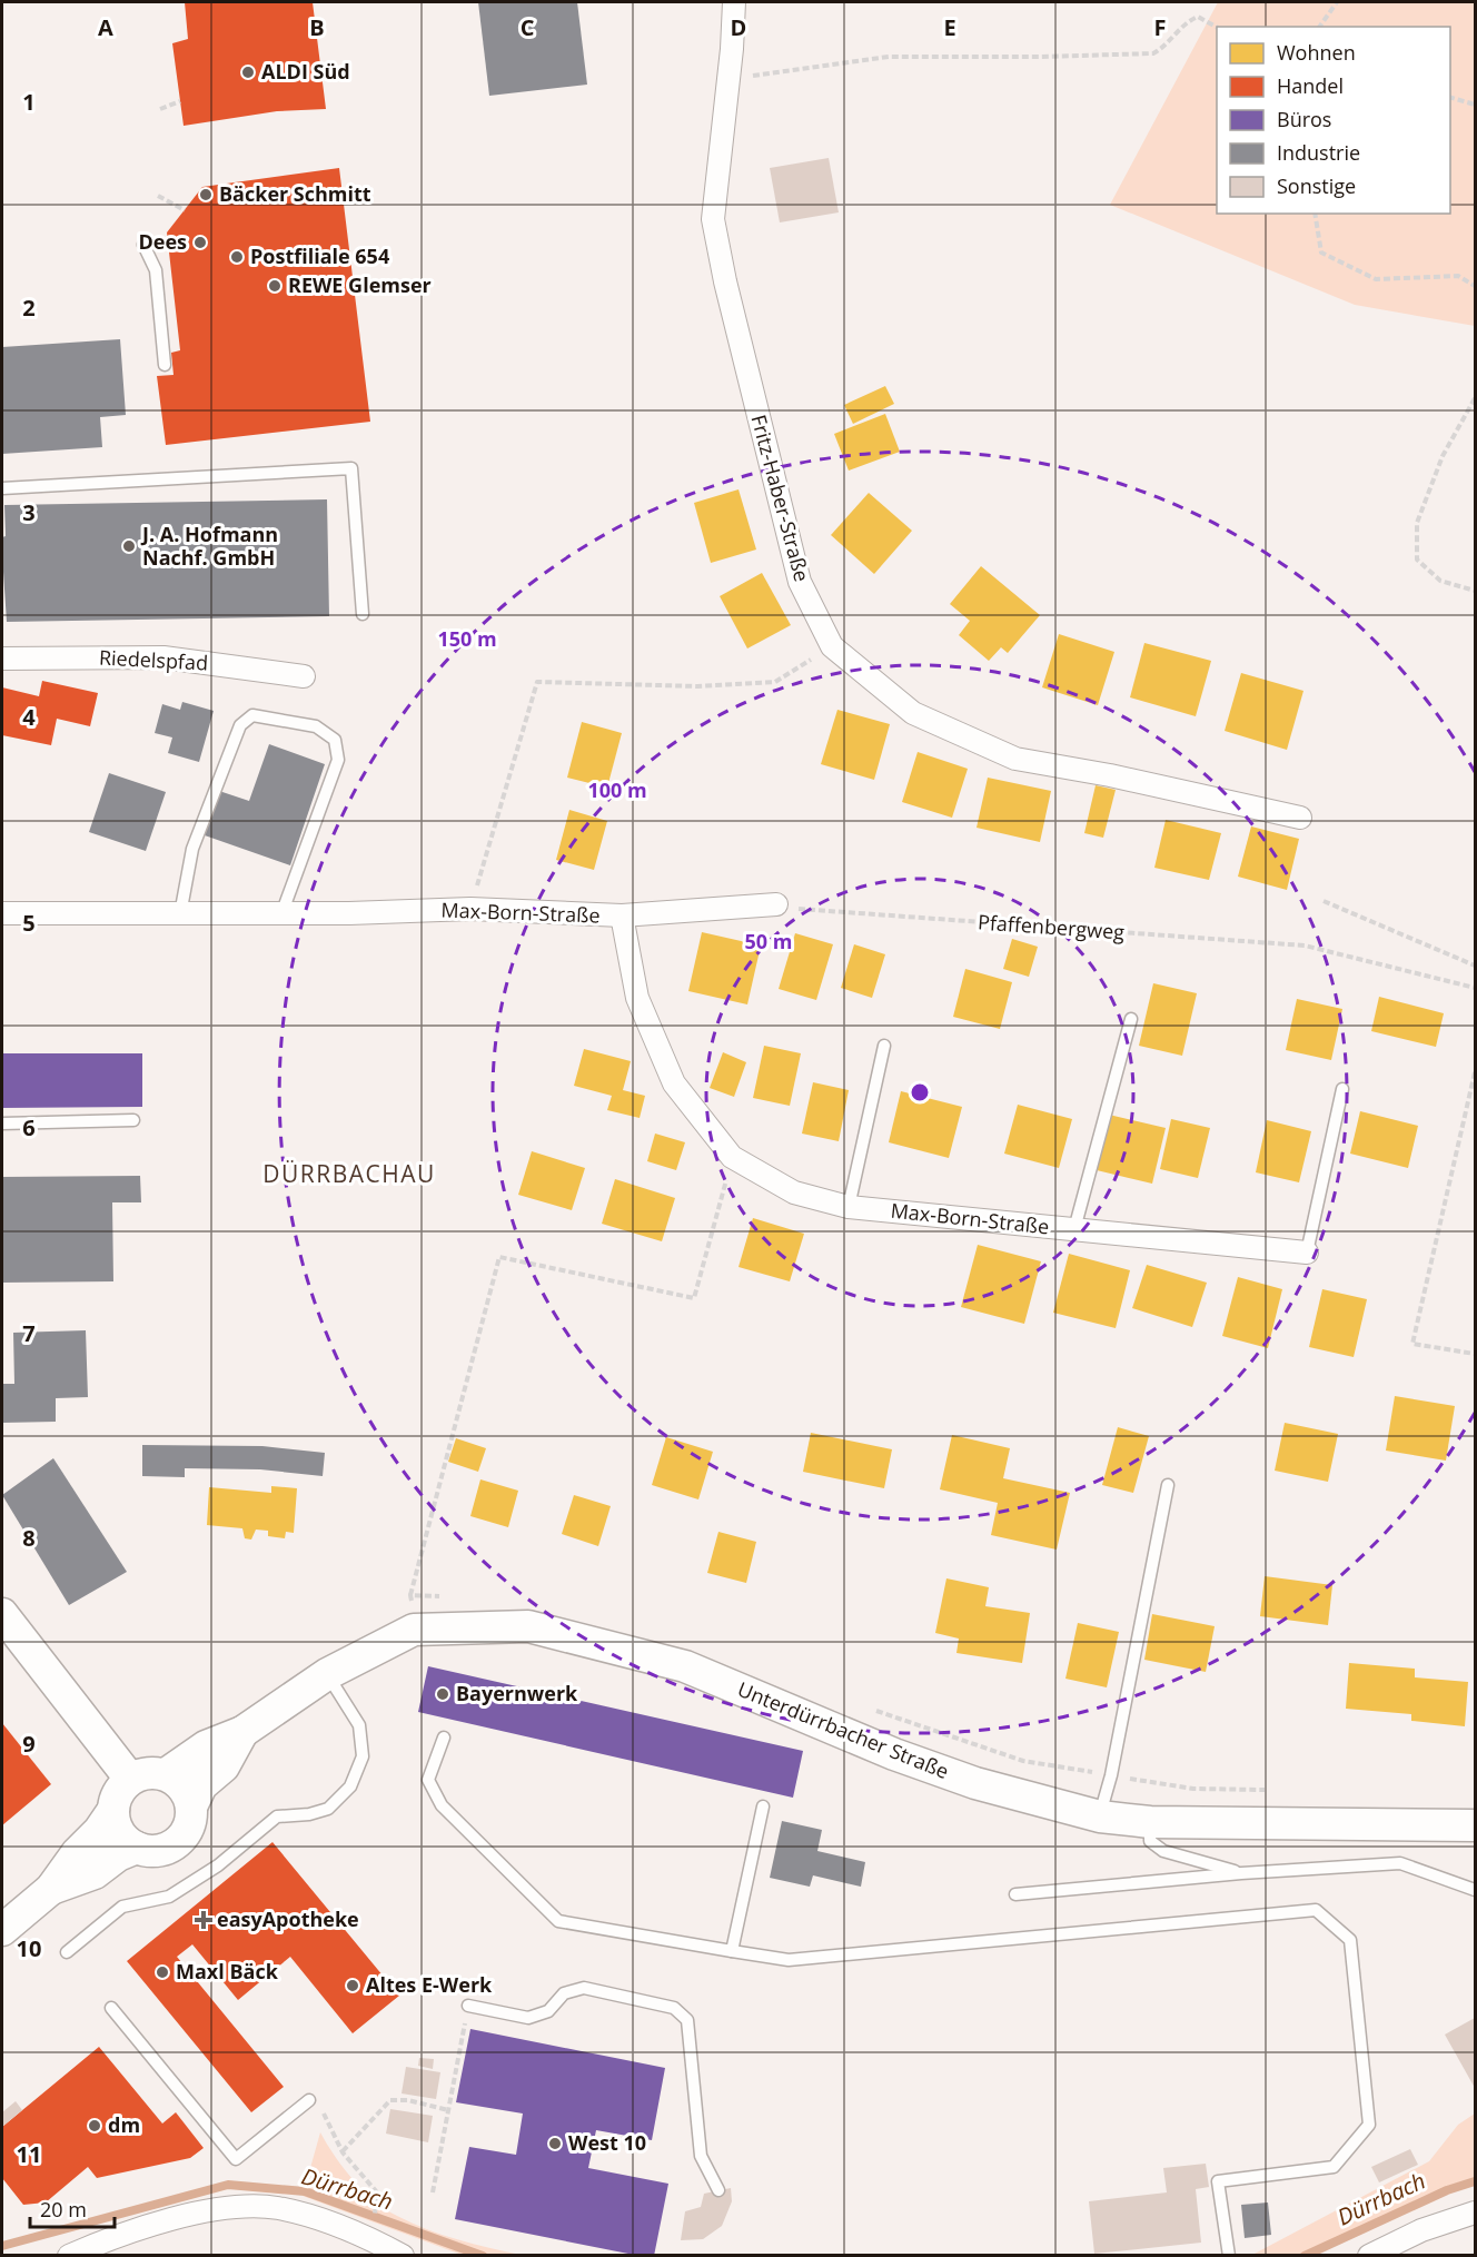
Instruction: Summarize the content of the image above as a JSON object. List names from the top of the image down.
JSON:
{
  "streets": {
    "street": [
      "Fritz-Haber-Straße",
      "Riedelspfad",
      "Max-Born-Straße",
      "Unterdürrbacher Straße"
    ],
    "path": ["Pfaffenbergweg"]
  },
  "districts": ["DÜRRBACHAU"],
  "water": ["Dürrbach"],
  "places": {
    "other": [
      "ALDI Süd",
      "Bäcker Schmitt",
      "Dees",
      "Postfiliale 654",
      "REWE Glemser",
      "J. A. Hofmann Nachf. GmbH",
      "Bayernwerk",
      "Maxl Bäck",
      "Altes E-Werk",
      "dm",
      "West 10"
    ],
    "health": ["easyApotheke"]
  },
  "legend": [
    "Wohnen",
    "Handel",
    "Büros",
    "Industrie",
    "Sonstige"
  ],
  "scale_bar": "20 m",
  "grid": {
    "columns": [
      "A",
      "B",
      "C",
      "D",
      "E",
      "F"
    ],
    "rows": [
      "1",
      "2",
      "3",
      "4",
      "5",
      "6",
      "7",
      "8",
      "9",
      "10",
      "11"
    ]
  },
  "rings": ["150 m", "100 m", "50 m"]
}
